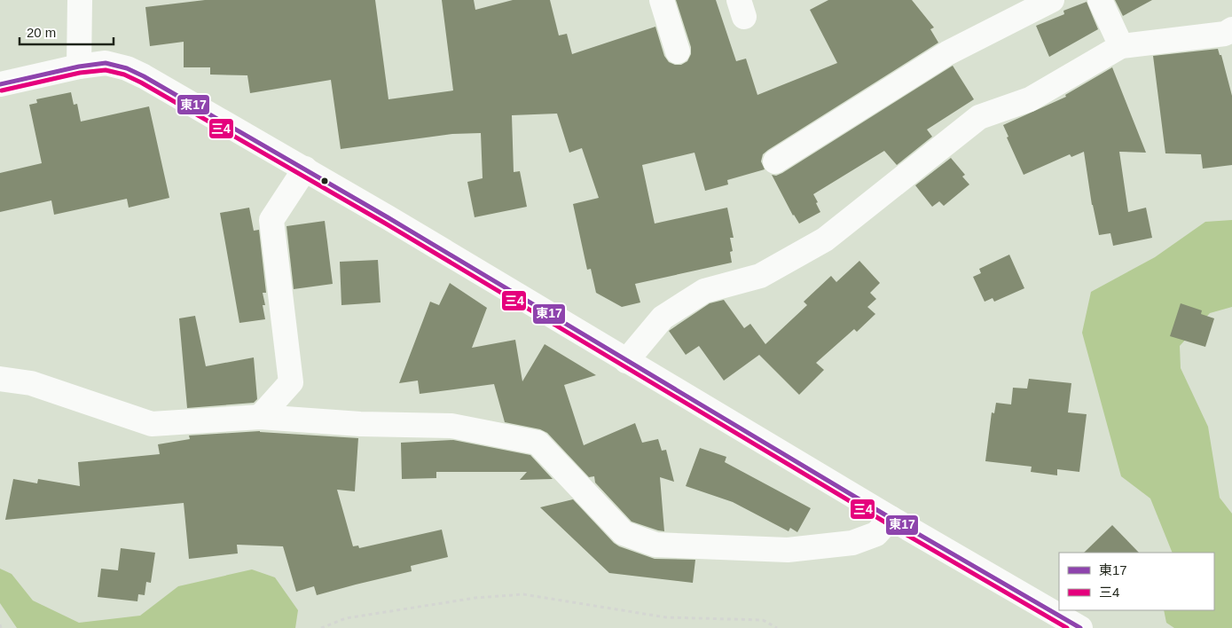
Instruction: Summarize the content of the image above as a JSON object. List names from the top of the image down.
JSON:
{
  "lines": ["transit line 東17", "transit line 三4"],
  "legend": ["東17", "三4"],
  "scale_bar": "20 m"
}
